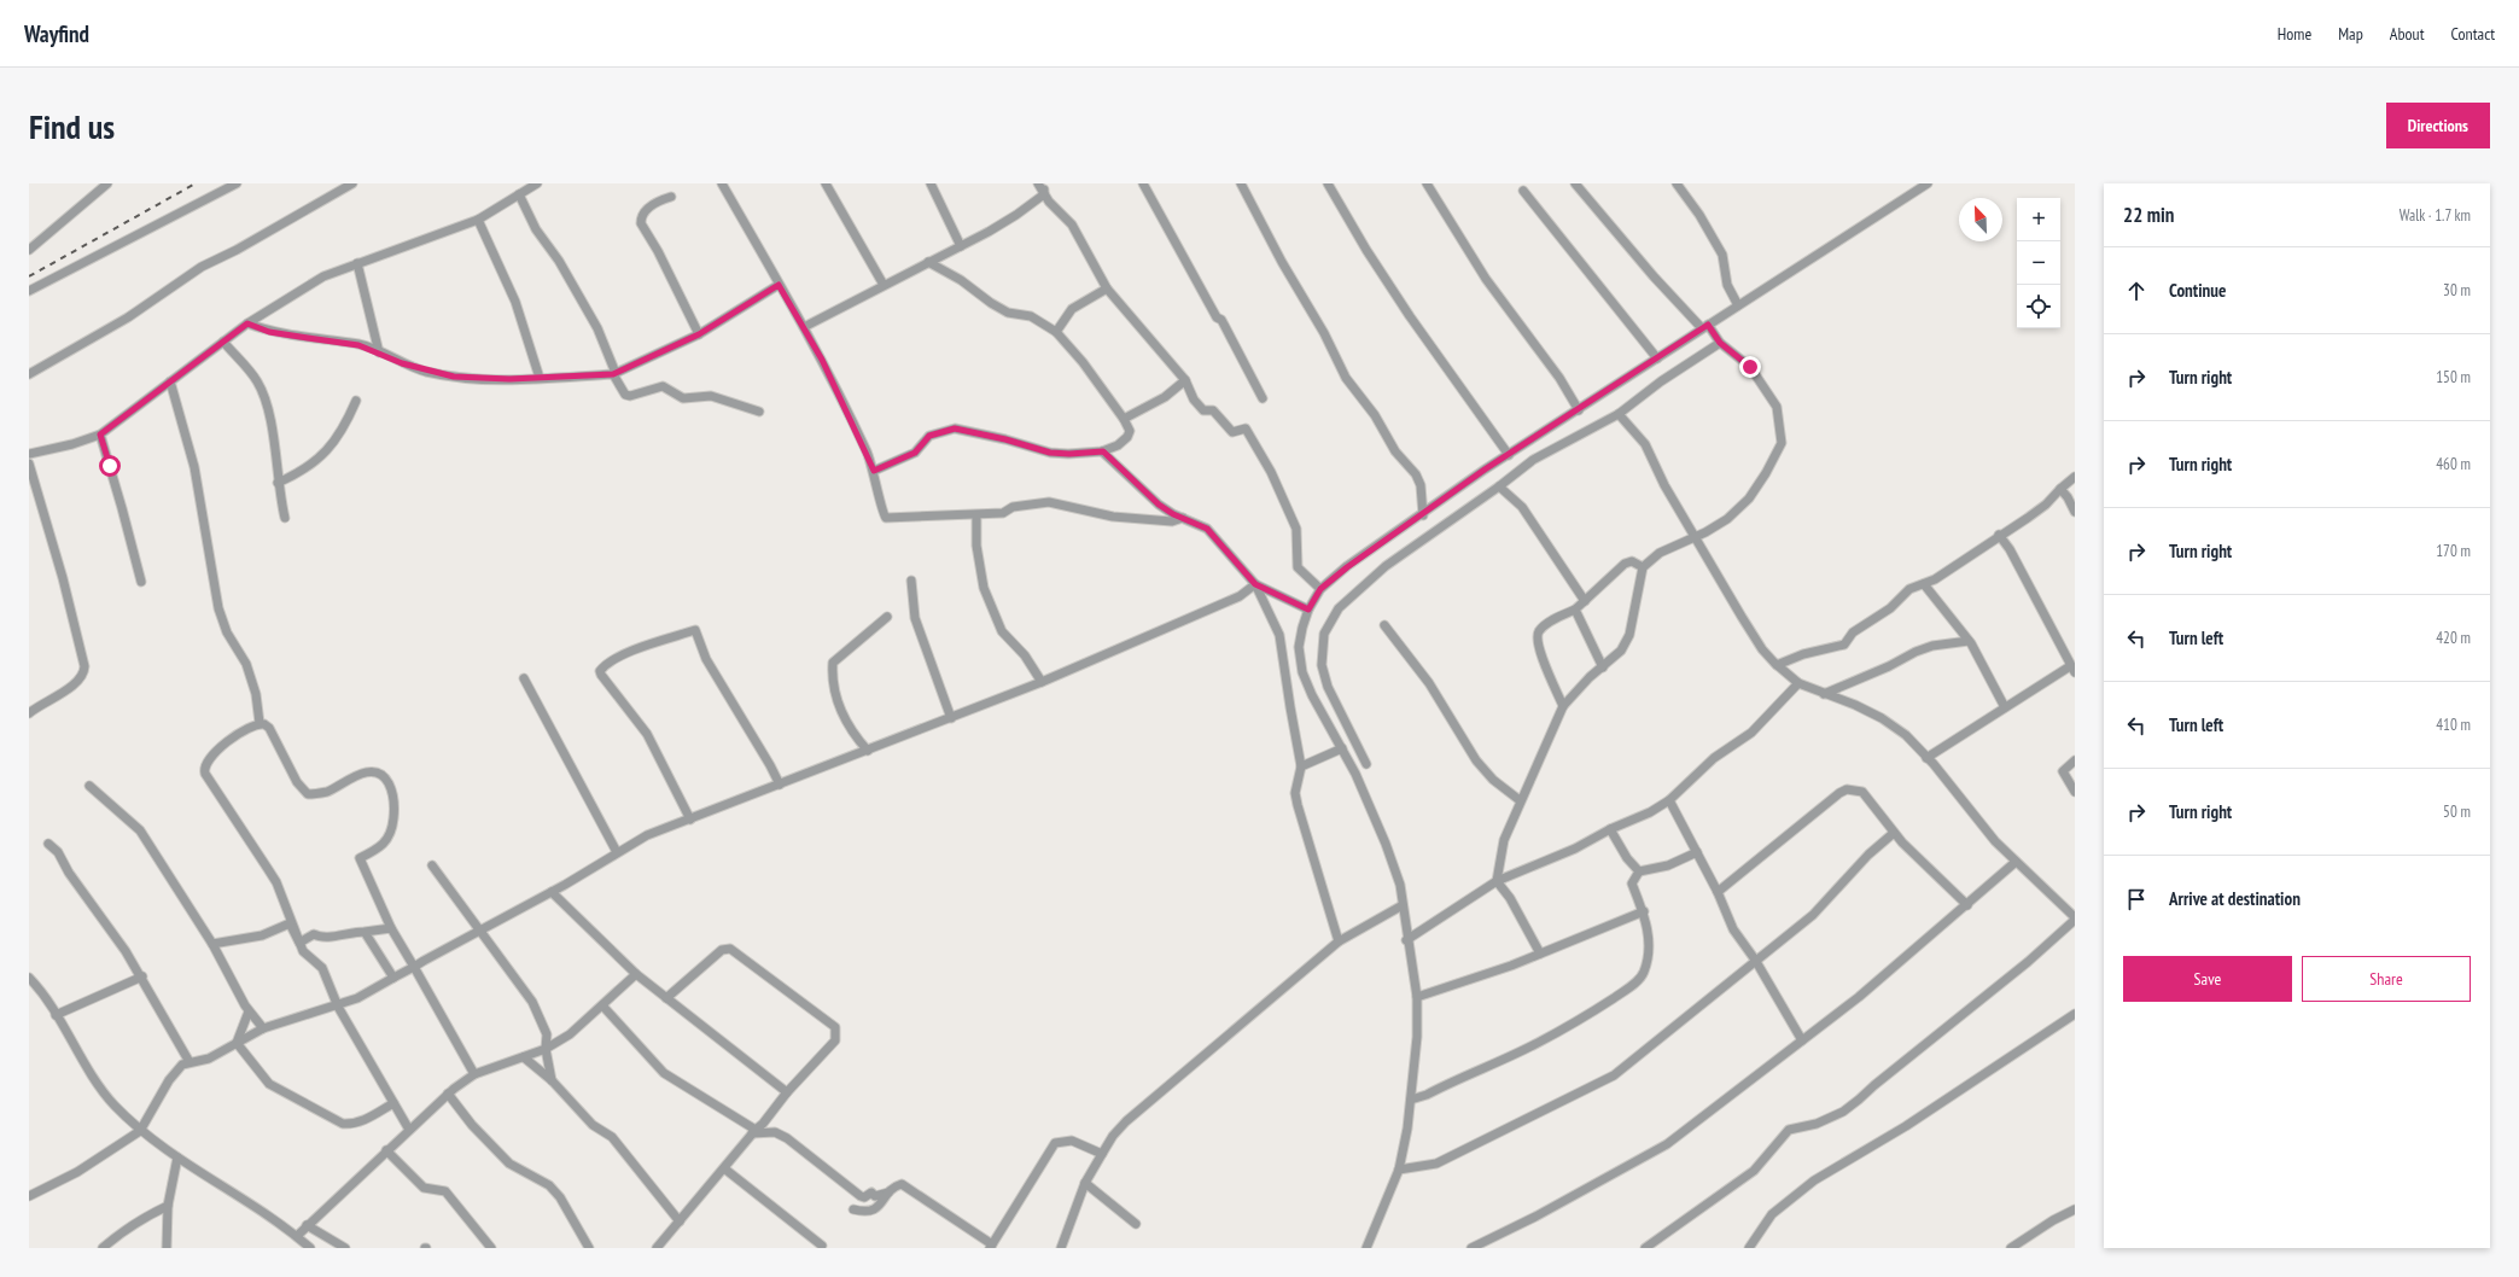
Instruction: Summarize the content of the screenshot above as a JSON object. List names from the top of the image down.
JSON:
{
  "north": "top left",
  "page": {
    "header": "Wayfind",
    "nav": [
      "Home",
      "Map",
      "About",
      "Contact"
    ],
    "buttons": [
      "Directions",
      ["Save", "Share"]
    ],
    "title": "Find us",
    "heading": ["22 min", "Walk · 1.7 km"],
    "map_buttons": ["+", "−"],
    "list": [
      ["Continue", "30 m"],
      ["Turn right", "150 m"],
      ["Turn right", "460 m"],
      ["Turn right", "170 m"],
      ["Turn left", "420 m"],
      ["Turn left", "410 m"],
      ["Turn right", "50 m"],
      "Arrive at destination"
    ]
  }
}
